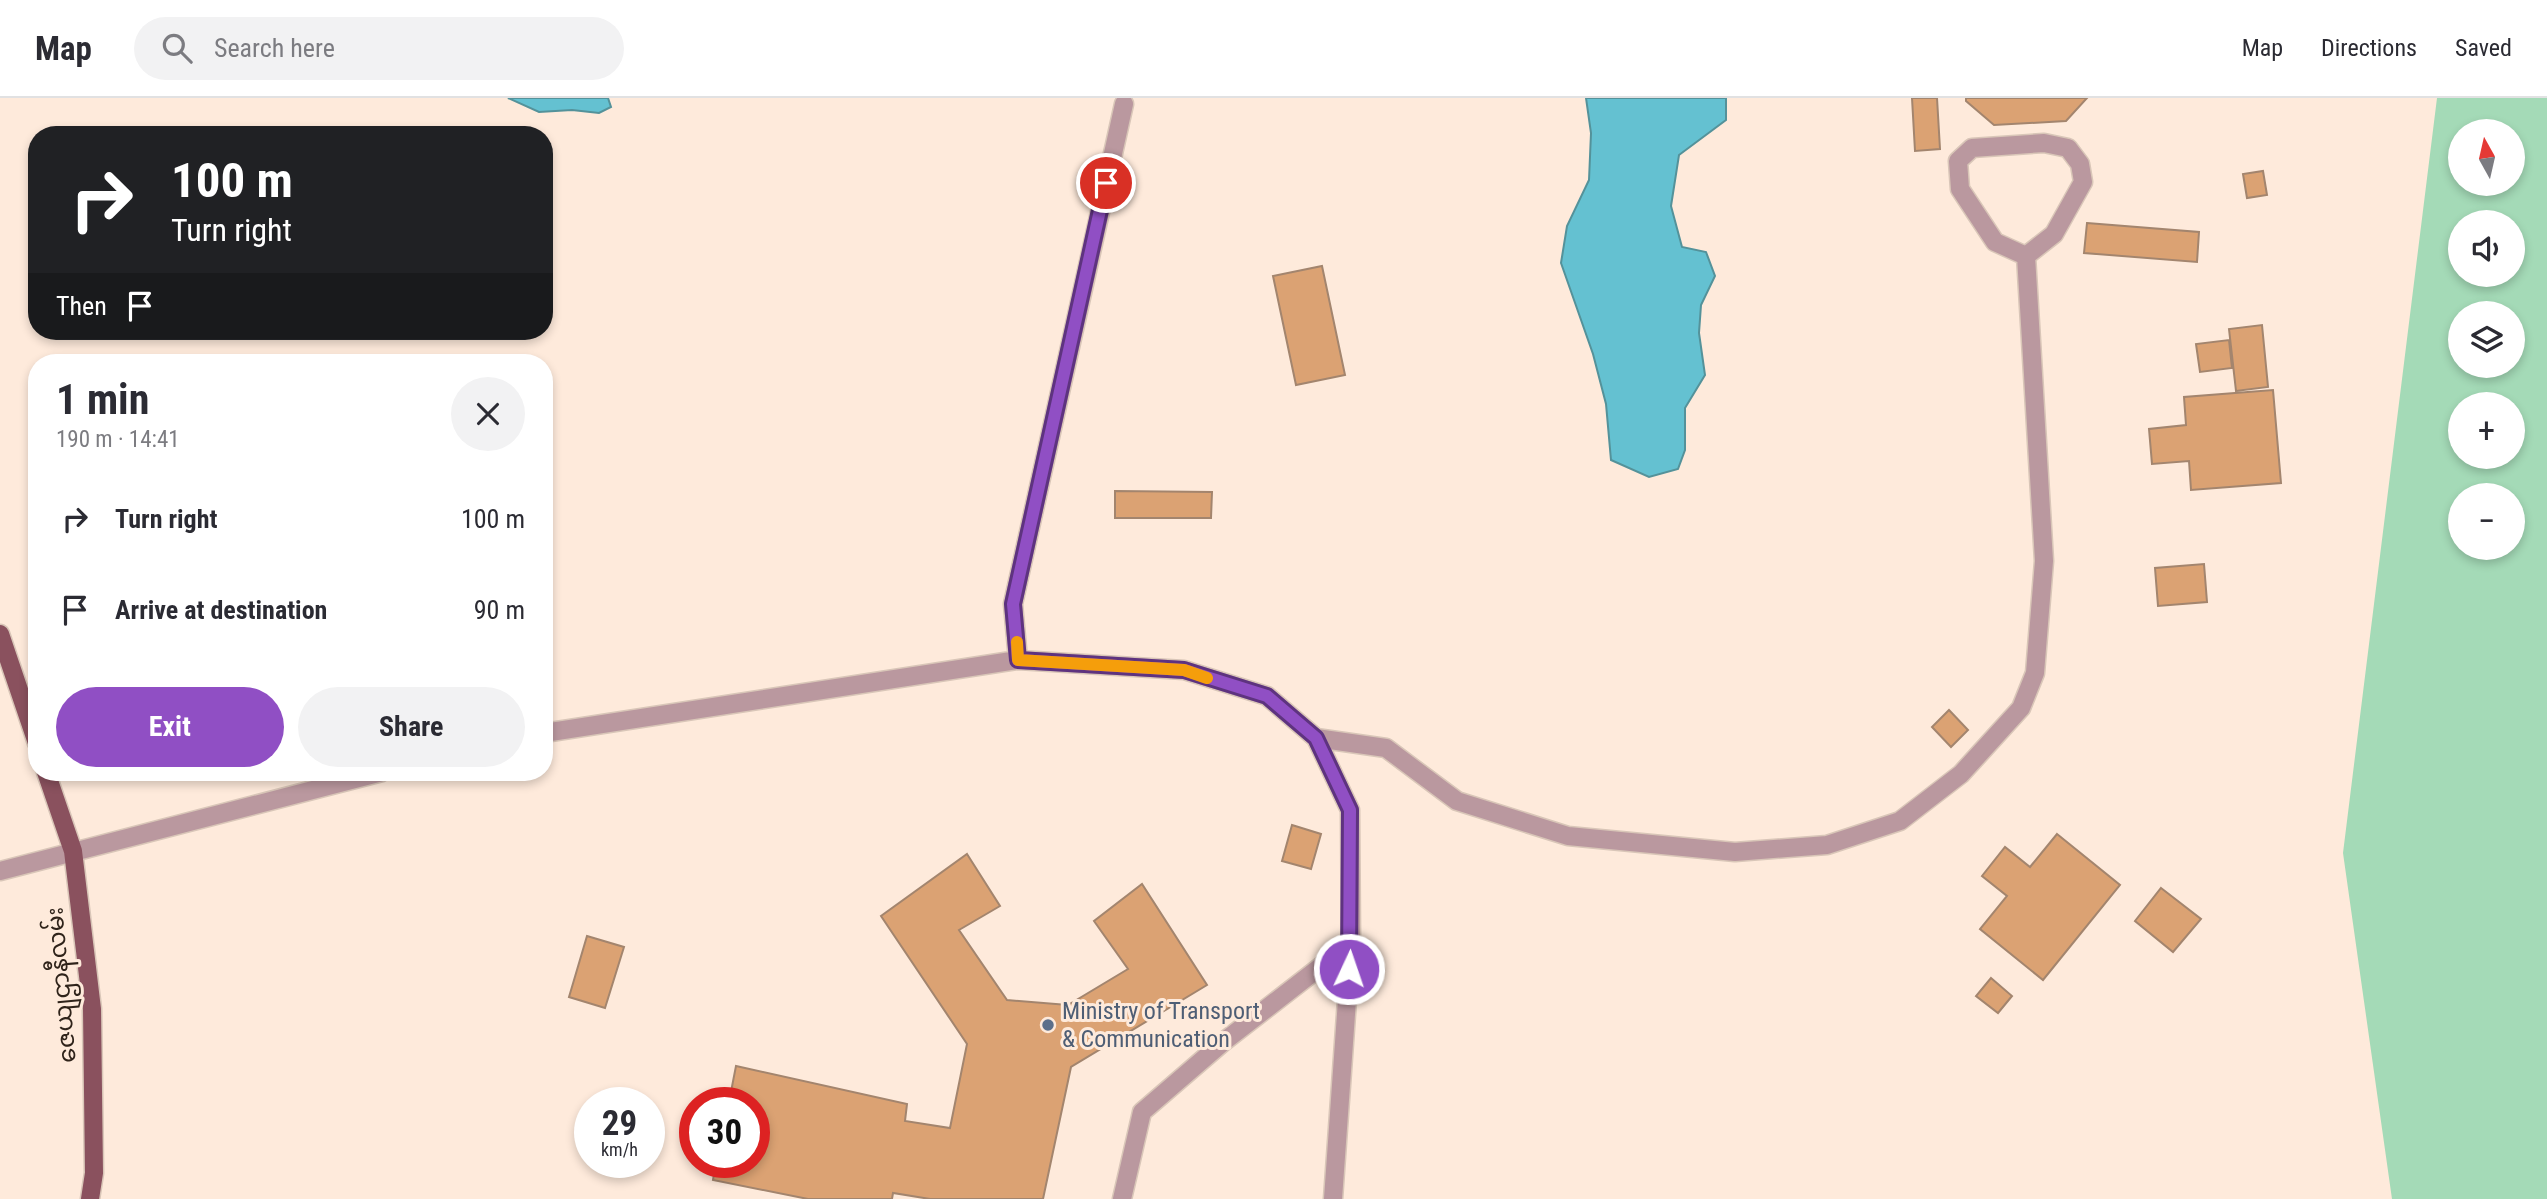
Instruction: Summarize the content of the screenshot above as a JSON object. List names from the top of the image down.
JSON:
{
  "streets": {
    "main road": ["ဇေယျဌာနီလမ်း"]
  },
  "places": ["Ministry of Transport & Communication"],
  "north": "top",
  "page": {
    "header": "Map",
    "search": "Search here",
    "nav": ["Map", "Directions", "Saved"],
    "map_buttons": ["+", "−"],
    "turn": ["100 m", "Turn right"],
    "then": "Then",
    "heading": ["1 min", "190 m · 14:41"],
    "list": [
      {
        "name": "Turn right",
        "value": "100 m"
      },
      {
        "name": "Arrive at destination",
        "value": "90 m"
      }
    ],
    "buttons": ["Exit", "Share"],
    "speed": "29 km/h",
    "limit": "30"
  }
}
